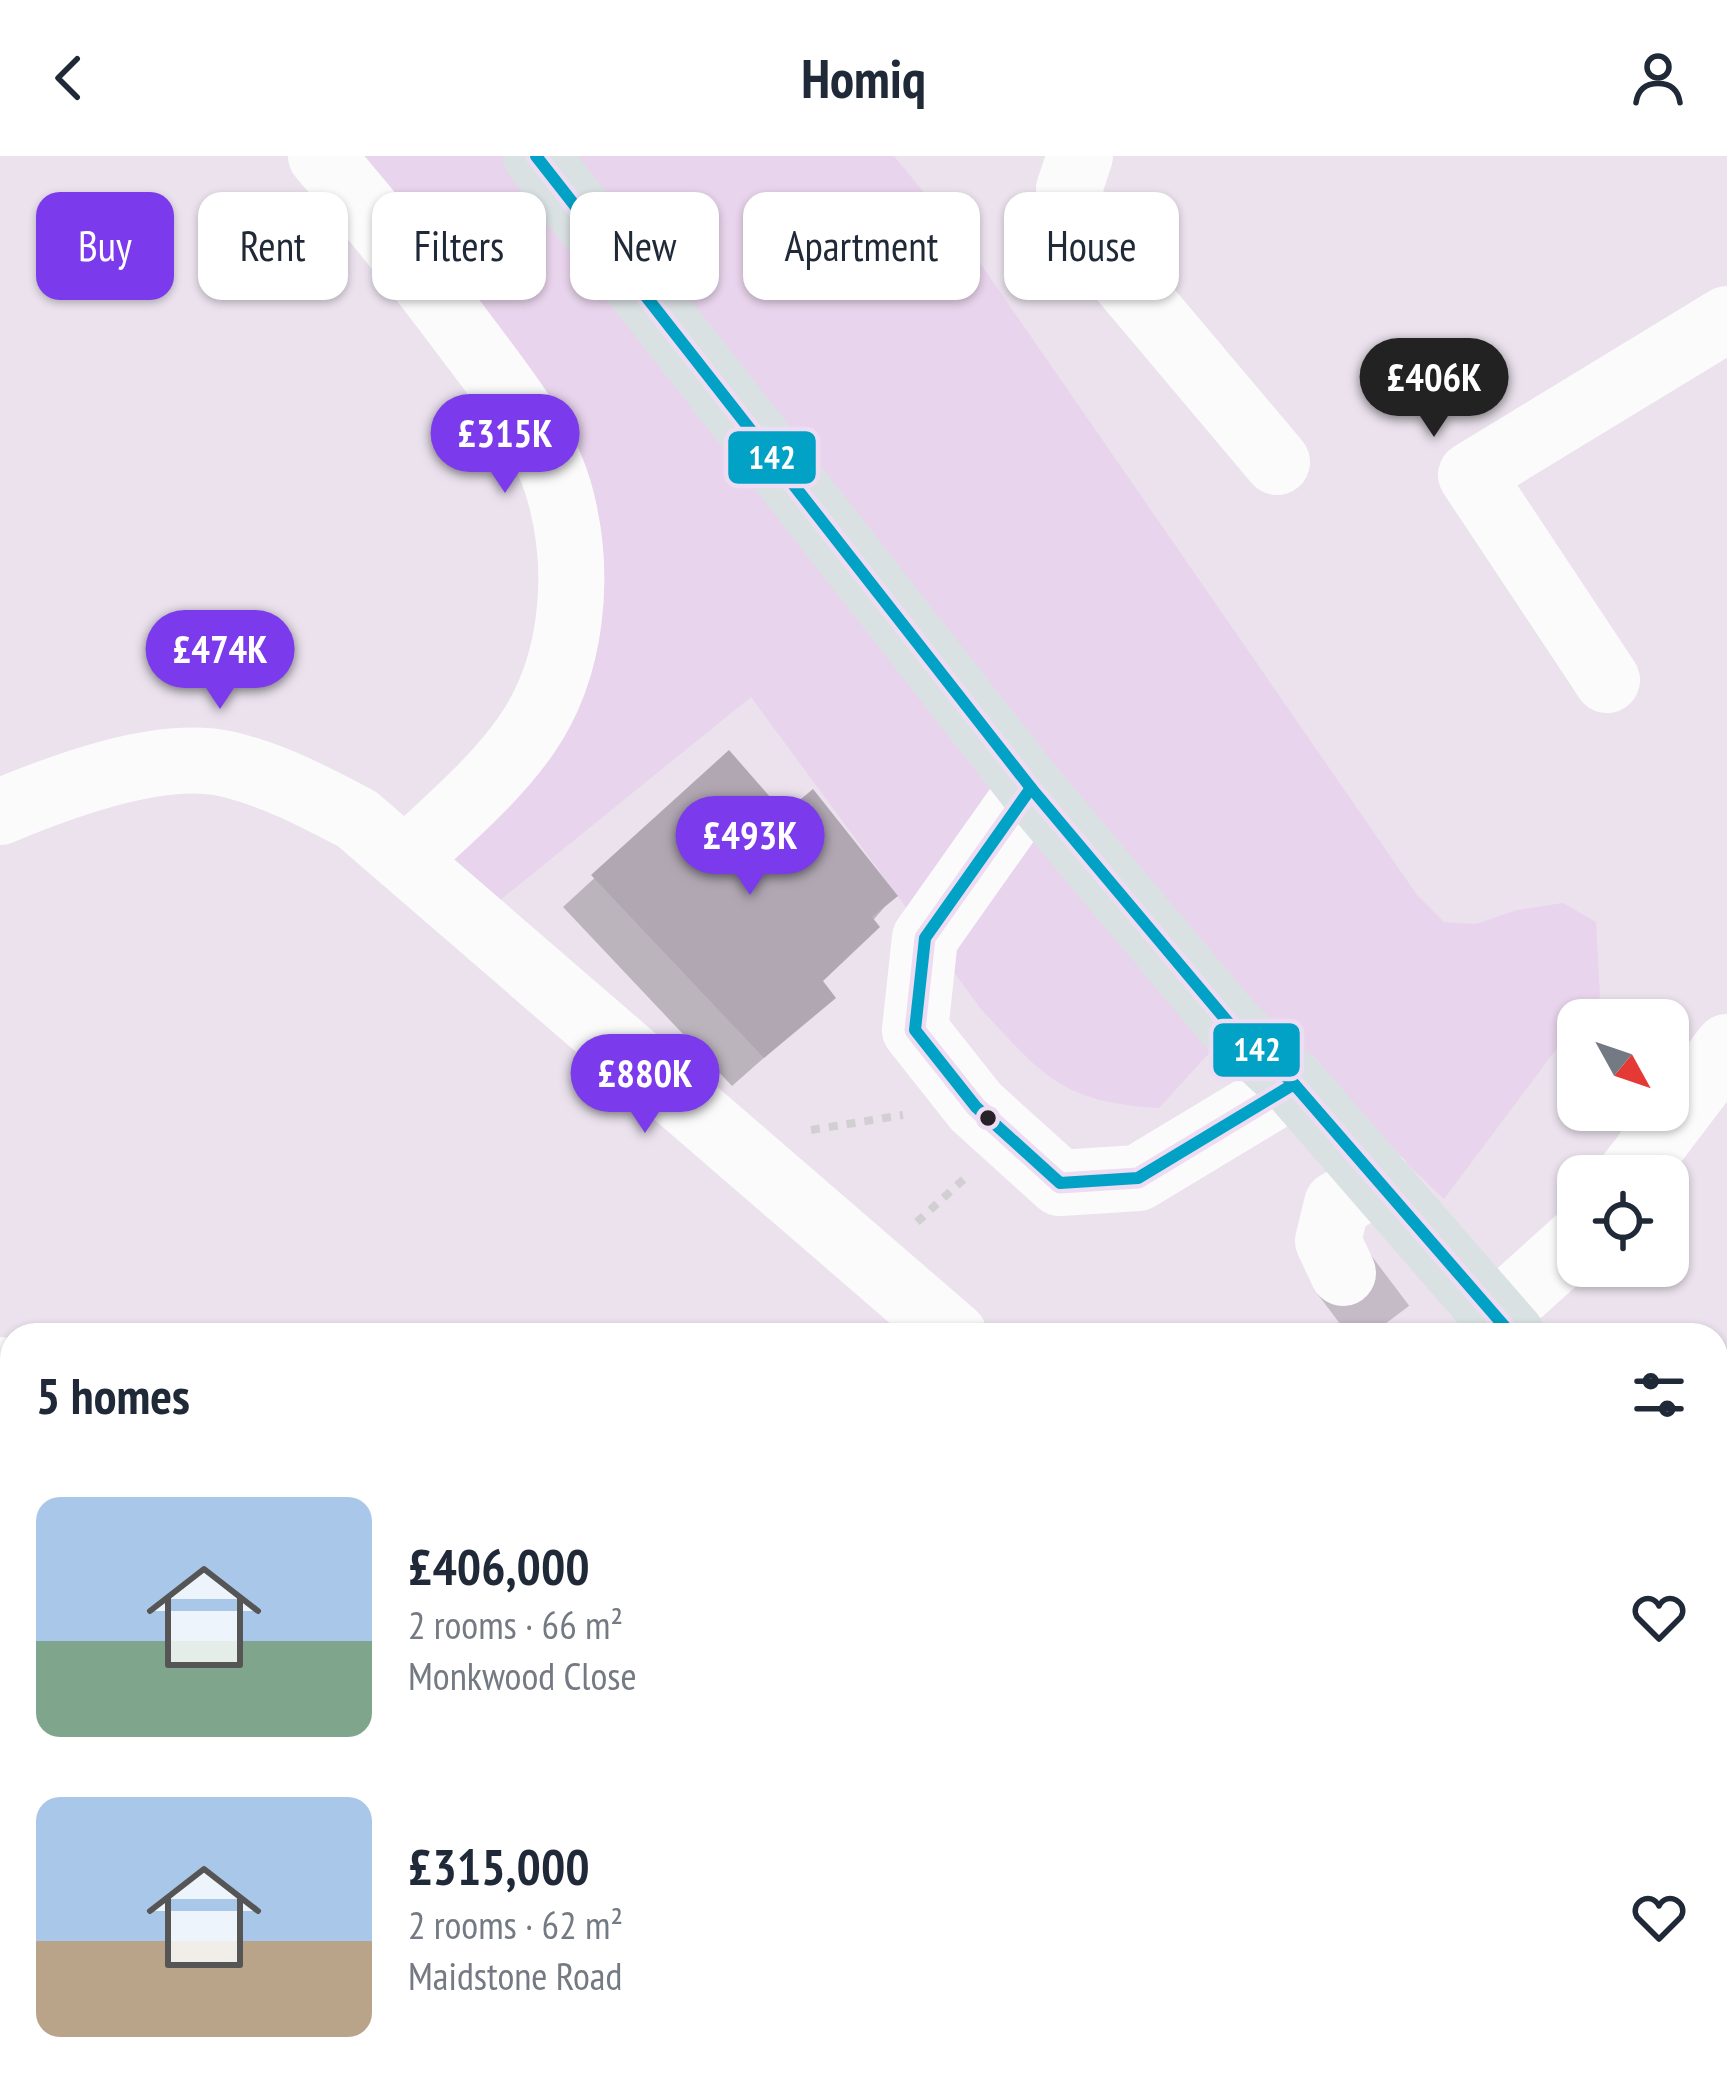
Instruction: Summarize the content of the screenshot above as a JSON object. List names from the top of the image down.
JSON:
{
  "lines": ["transit line 142"],
  "north": "bottom right",
  "page": {
    "header": "Homiq",
    "chip": [
      "Buy",
      "Rent",
      "Filters",
      "New",
      "Apartment",
      "House"
    ],
    "price": [
      "£406K",
      "£315K",
      "£474K",
      "£493K",
      "£880K"
    ],
    "heading": "5 homes",
    "list": [
      {
        "name": "£406,000",
        "note": "2 rooms · 66 m² · Monkwood Close"
      },
      {
        "name": "£315,000",
        "note": "2 rooms · 62 m² · Maidstone Road"
      }
    ]
  }
}
